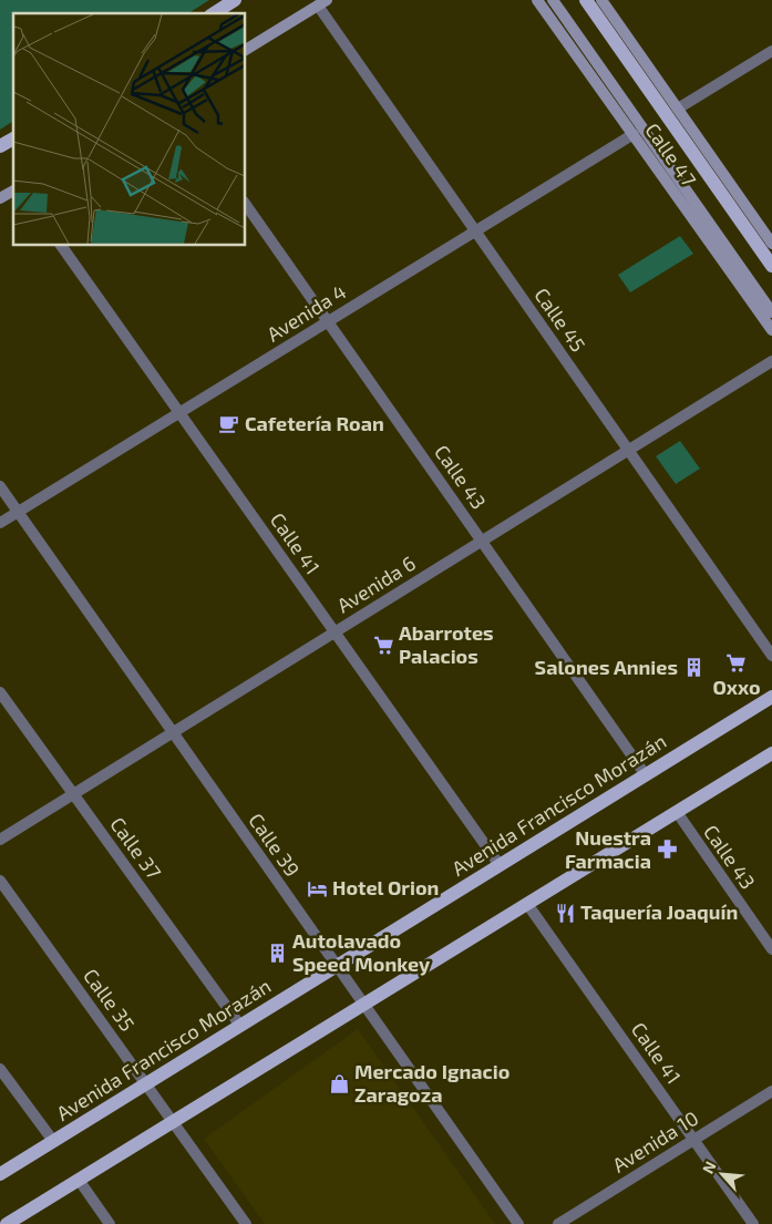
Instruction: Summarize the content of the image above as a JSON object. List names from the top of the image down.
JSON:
{
  "streets": {
    "main road": ["Calle 47", "Avenida Francisco Morazán"],
    "street": [
      "Avenida 4",
      "Calle 45",
      "Calle 43",
      "Calle 41",
      "Avenida 6",
      "Calle 39",
      "Calle 37",
      "Calle 35",
      "Avenida 10"
    ]
  },
  "crossings": [
    ["Calle 47", "Avenida 4"],
    ["Avenida 4", "Calle 45"],
    ["Avenida 4", "Calle 43"],
    ["Avenida 4", "Calle 41"],
    ["Avenida 4", "Calle 39"],
    ["Calle 45", "Avenida 6"],
    ["Calle 43", "Avenida 6"],
    ["Calle 43", "Avenida Francisco Morazán"],
    ["Calle 41", "Avenida 6"],
    ["Calle 41", "Avenida Francisco Morazán"],
    ["Calle 41", "Avenida 10"],
    ["Avenida 6", "Calle 39"],
    ["Avenida 6", "Calle 37"],
    ["Avenida Francisco Morazán", "Calle 39"],
    ["Avenida Francisco Morazán", "Calle 37"],
    ["Avenida Francisco Morazán", "Calle 35"]
  ],
  "places": {
    "cafe": ["Cafetería Roan"],
    "supermarket": ["Abarrotes Palacios", "Oxxo"],
    "building": ["Salones Annies", "Autolavado Speed Monkey"],
    "pharmacy": ["Nuestra Farmacia"],
    "hotel": ["Hotel Orion"],
    "restaurant": ["Taquería Joaquín"],
    "shop": ["Mercado Ignacio Zaragoza"]
  },
  "north": "top left"
}
